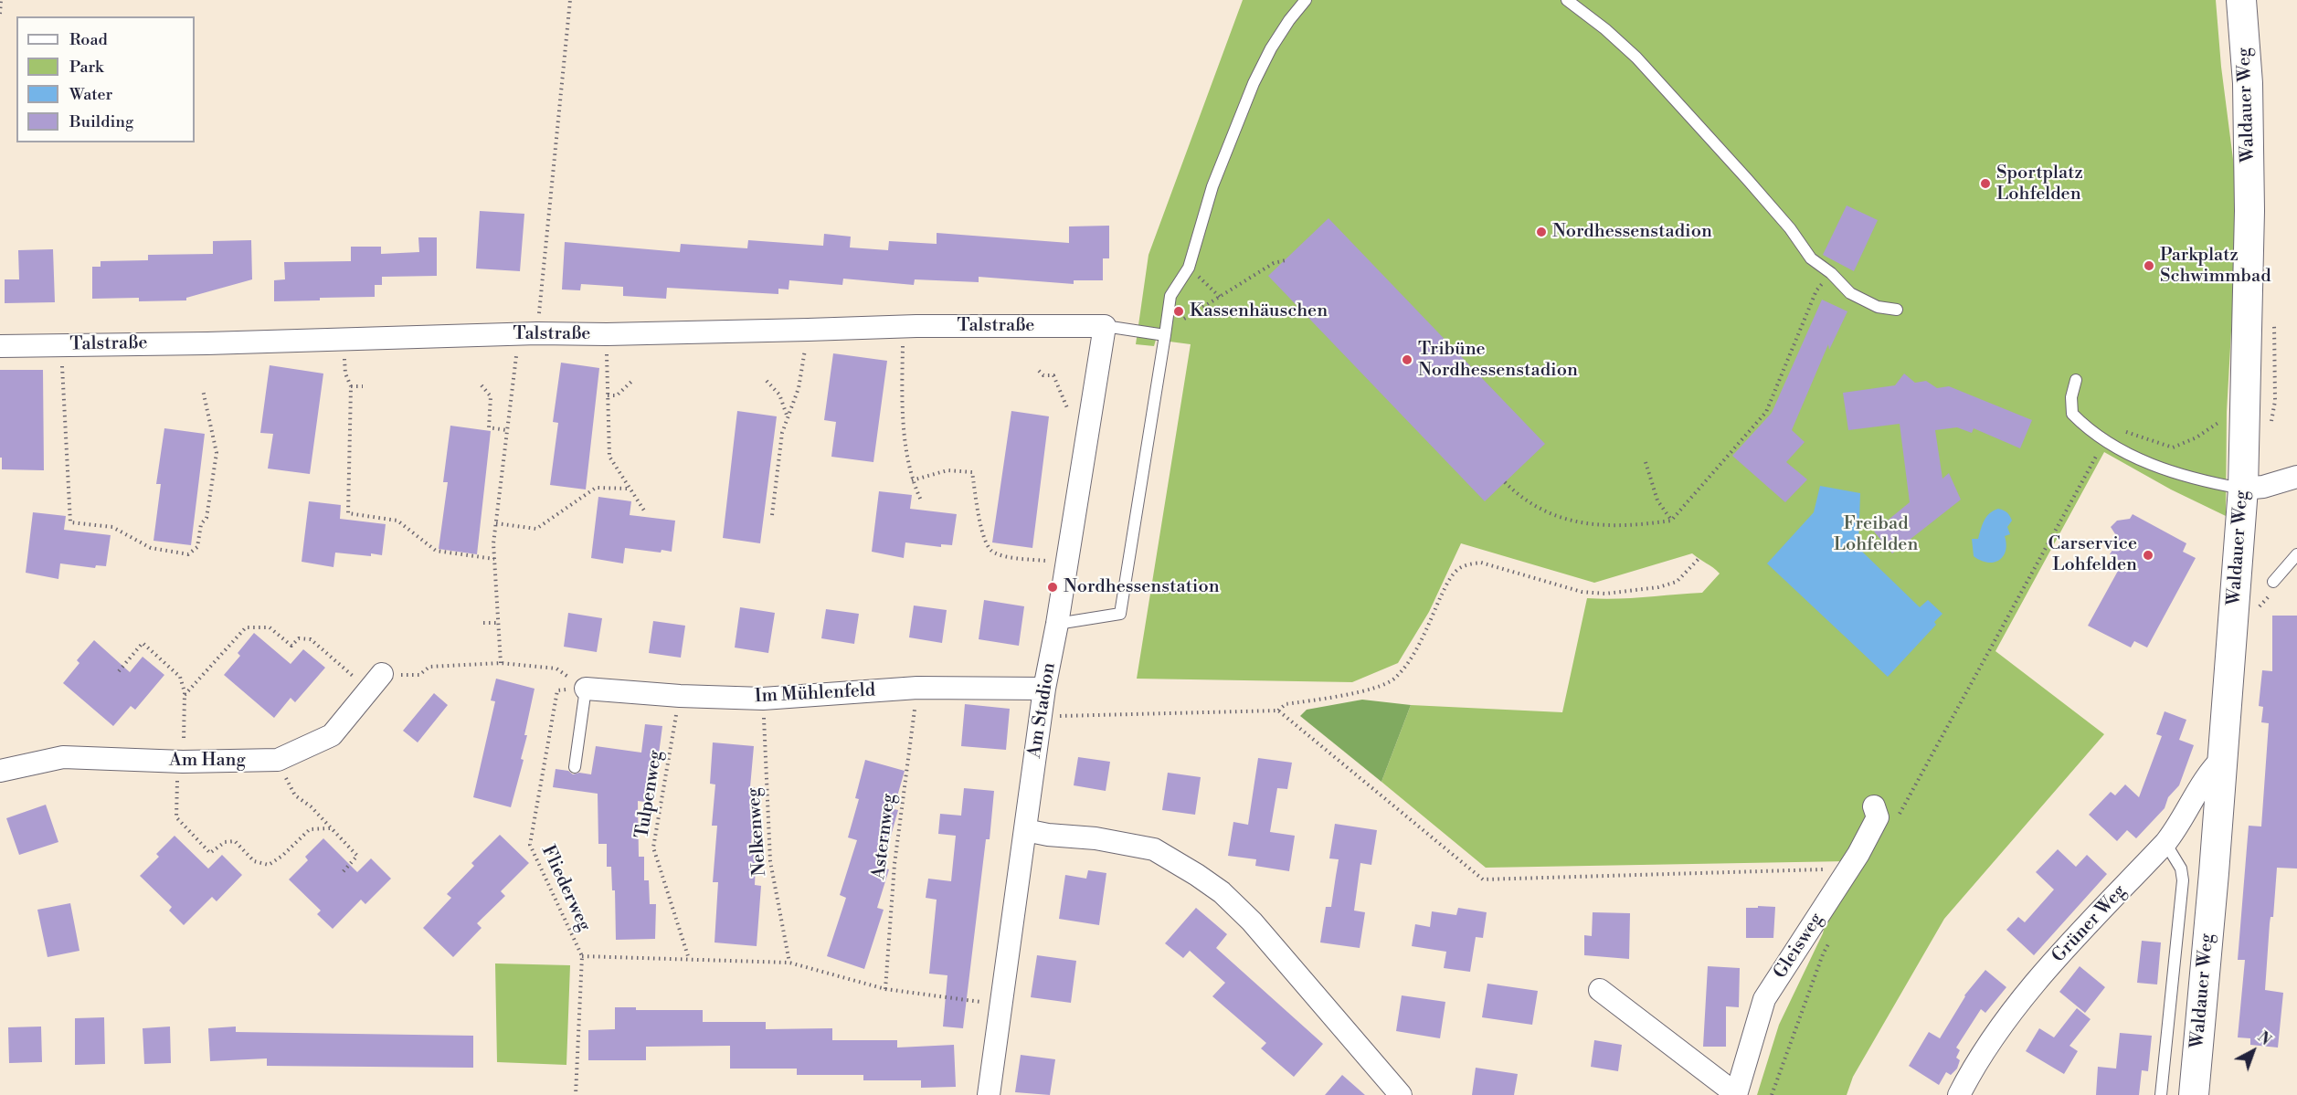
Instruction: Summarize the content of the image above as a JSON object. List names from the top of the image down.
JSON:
{
  "streets": {
    "street": [
      "Waldauer Weg",
      "Talstraße",
      "Im Mühlenfeld",
      "Am Stadion",
      "Am Hang",
      "Grüner Weg",
      "Gleisweg"
    ],
    "path": [
      "Tulpenweg",
      "Nelkenweg",
      "Asternweg",
      "Fliederweg"
    ]
  },
  "crossings": [
    ["Waldauer Weg", "Grüner Weg"],
    ["Talstraße", "Am Stadion"],
    ["Im Mühlenfeld", "Am Stadion"],
    ["Im Mühlenfeld", "Tulpenweg"],
    ["Im Mühlenfeld", "Nelkenweg"],
    ["Im Mühlenfeld", "Asternweg"],
    ["Im Mühlenfeld", "Fliederweg"]
  ],
  "parks": ["Freibad Lohfelden"],
  "places": [
    "Sportplatz Lohfelden",
    "Nordhessenstadion",
    "Parkplatz Schwimmbad",
    "Kassenhäuschen",
    "Tribüne Nordhessenstadion",
    "Carservice Lohfelden",
    "Nordhessenstation"
  ],
  "legend": [
    "Road",
    "Park",
    "Water",
    "Building"
  ],
  "north": "top right"
}
